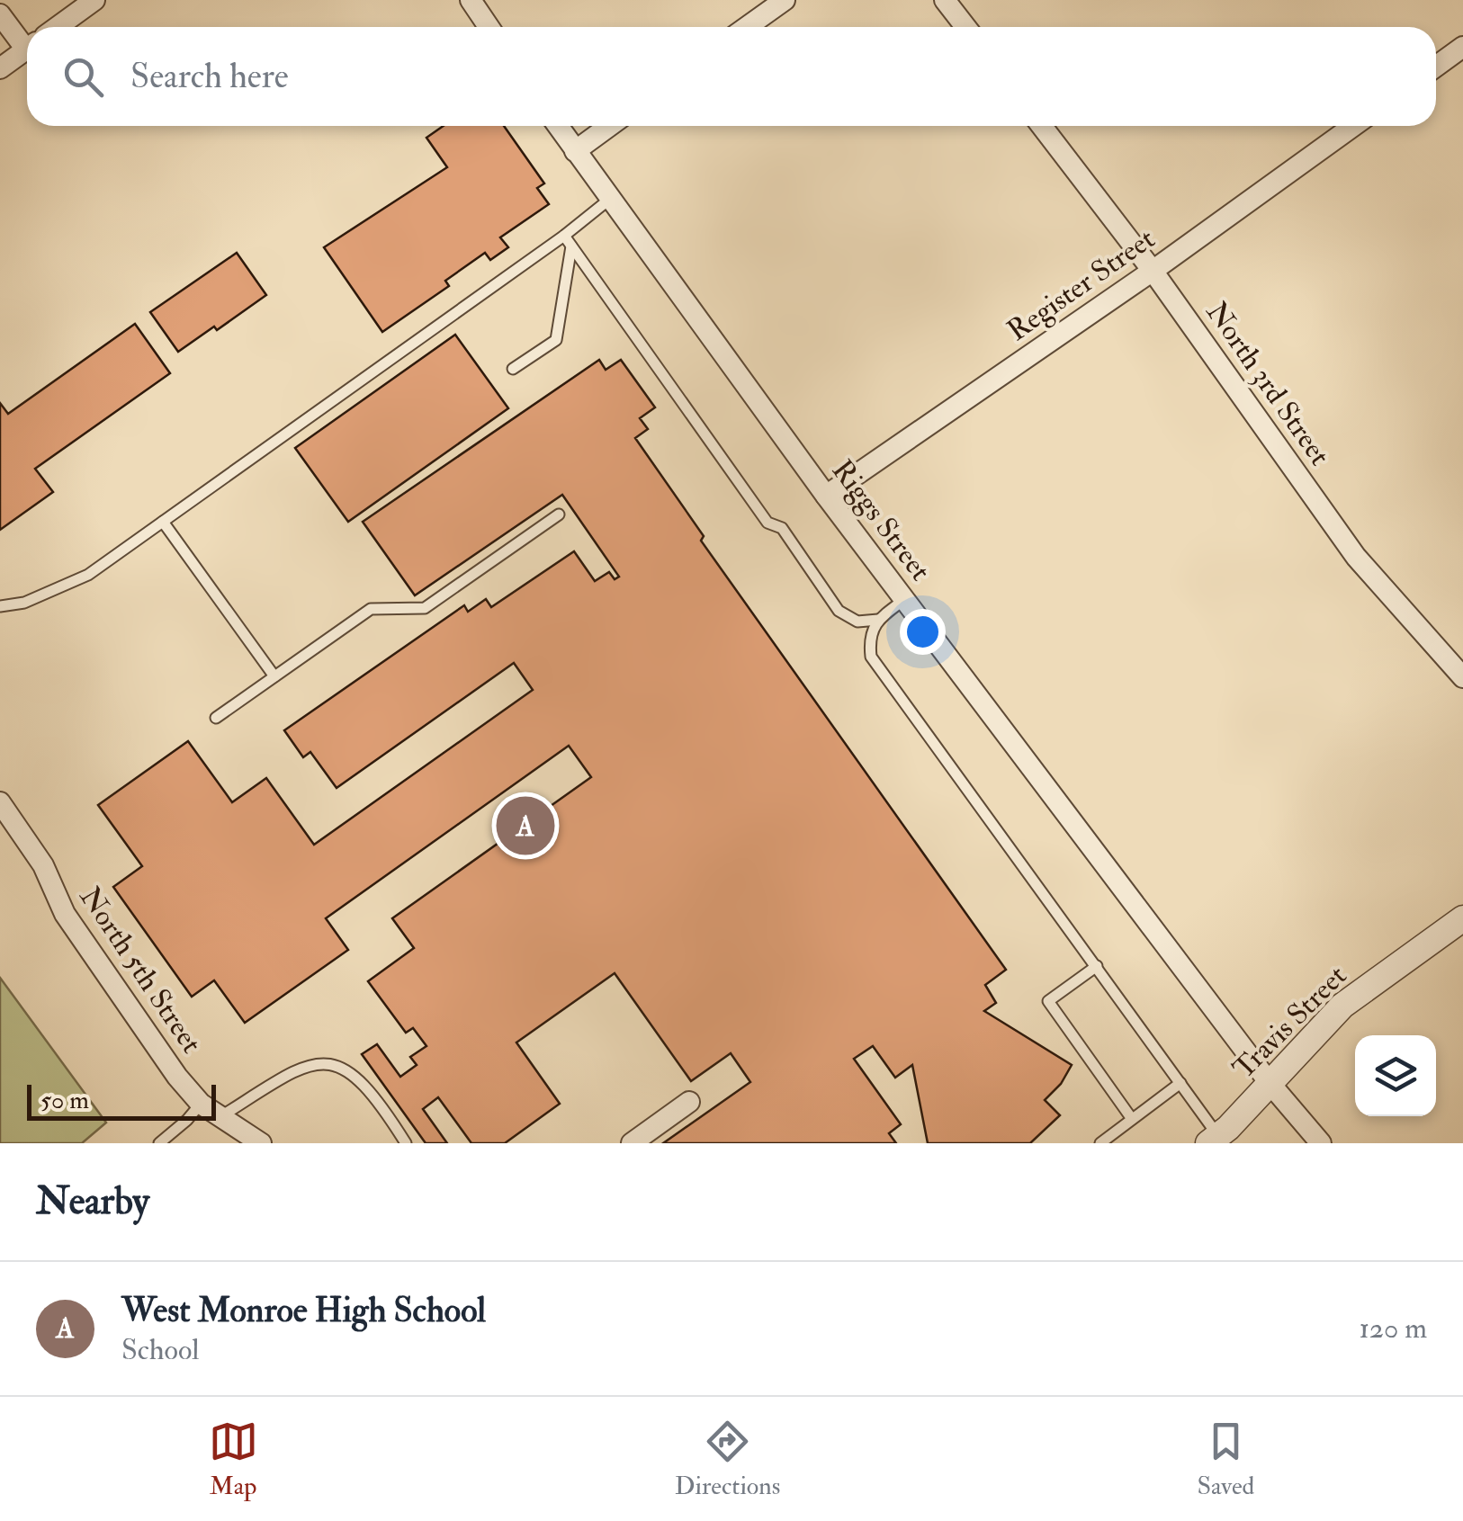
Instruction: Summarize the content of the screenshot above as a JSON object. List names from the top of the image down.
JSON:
{
  "streets": {
    "street": [
      "Register Street",
      "North 3rd Street",
      "Riggs Street",
      "North 5th Street",
      "Travis Street"
    ]
  },
  "crossings": [
    ["Register Street", "North 3rd Street"],
    ["Register Street", "Riggs Street"],
    ["Riggs Street", "Travis Street"]
  ],
  "scale_bar": "50 m",
  "page": {
    "search": "Search here",
    "pins": "A",
    "scale": "50 m",
    "heading": "Nearby",
    "list": [
      {
        "mark": "A",
        "name": "West Monroe High School",
        "note": "School",
        "value": "120 m"
      }
    ],
    "nav": ["Map", "Directions", "Saved"]
  }
}
